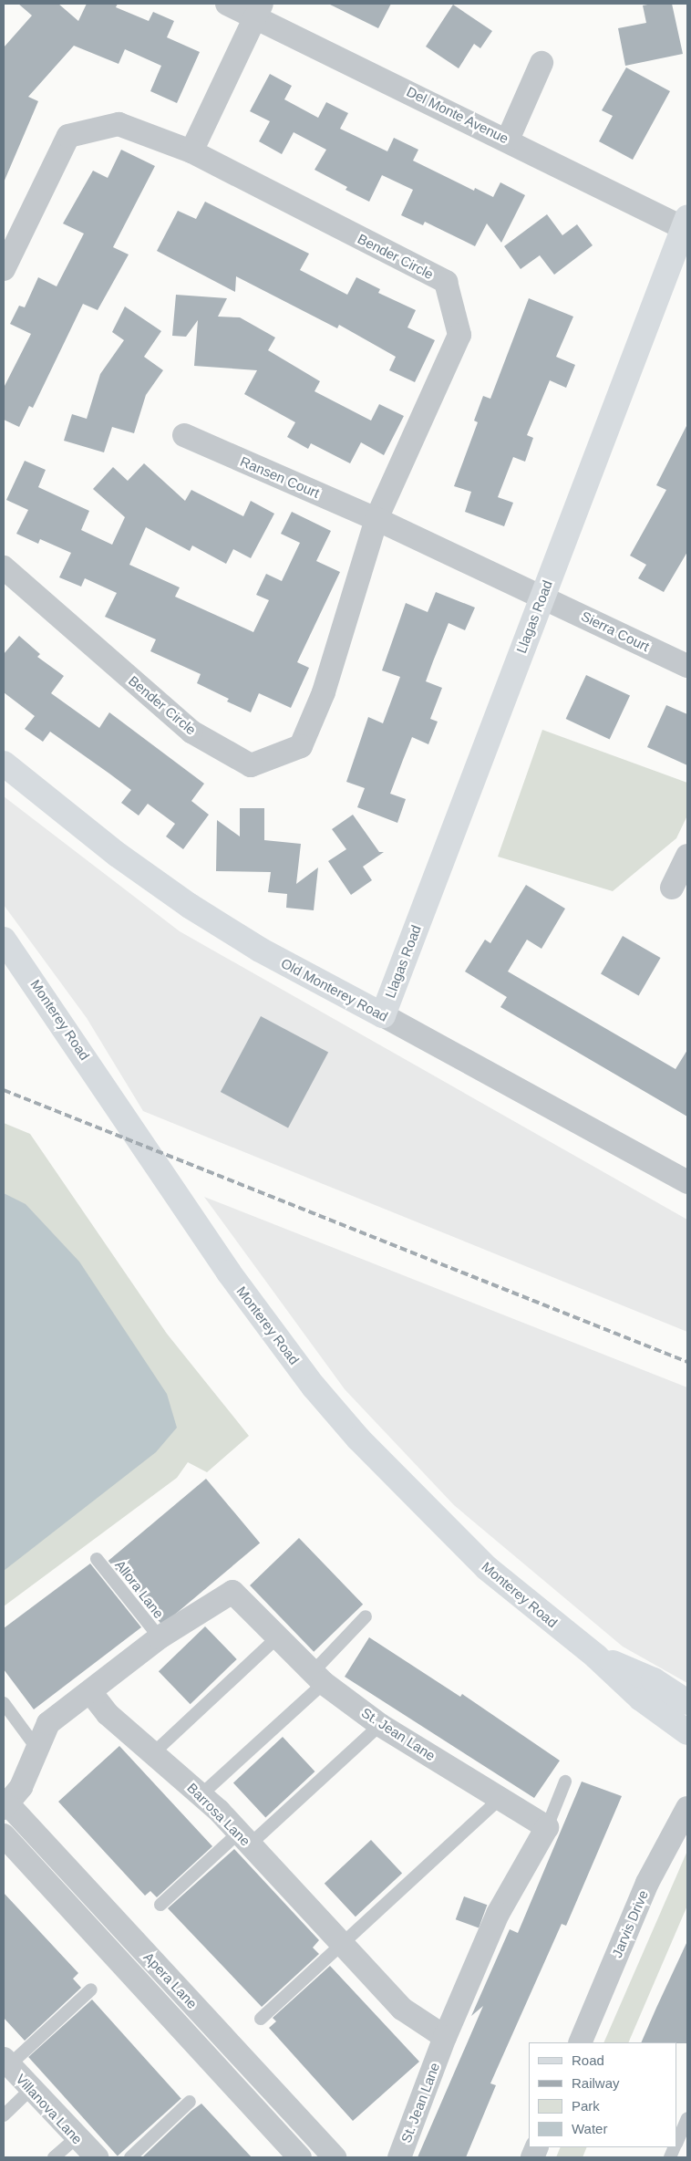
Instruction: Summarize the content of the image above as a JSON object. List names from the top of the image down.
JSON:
{
  "streets": {
    "street": [
      "Del Monte Avenue",
      "Bender Circle",
      "Ransen Court",
      "Llagas Road",
      "Sierra Court",
      "Old Monterey Road",
      "Monterey Road",
      "St. Jean Lane",
      "Barrosa Lane",
      "Jarvis Drive",
      "Apera Lane",
      "Villanova Lane"
    ],
    "lane": ["Allora Lane"]
  },
  "crossings": [
    ["Del Monte Avenue", "Llagas Road"],
    ["Bender Circle", "Ransen Court"],
    ["Llagas Road", "Sierra Court"],
    ["Llagas Road", "Old Monterey Road"],
    ["Allora Lane", "St. Jean Lane"],
    ["St. Jean Lane", "Barrosa Lane"],
    ["St. Jean Lane", "Apera Lane"]
  ],
  "legend": [
    "Road",
    "Railway",
    "Park",
    "Water"
  ]
}
